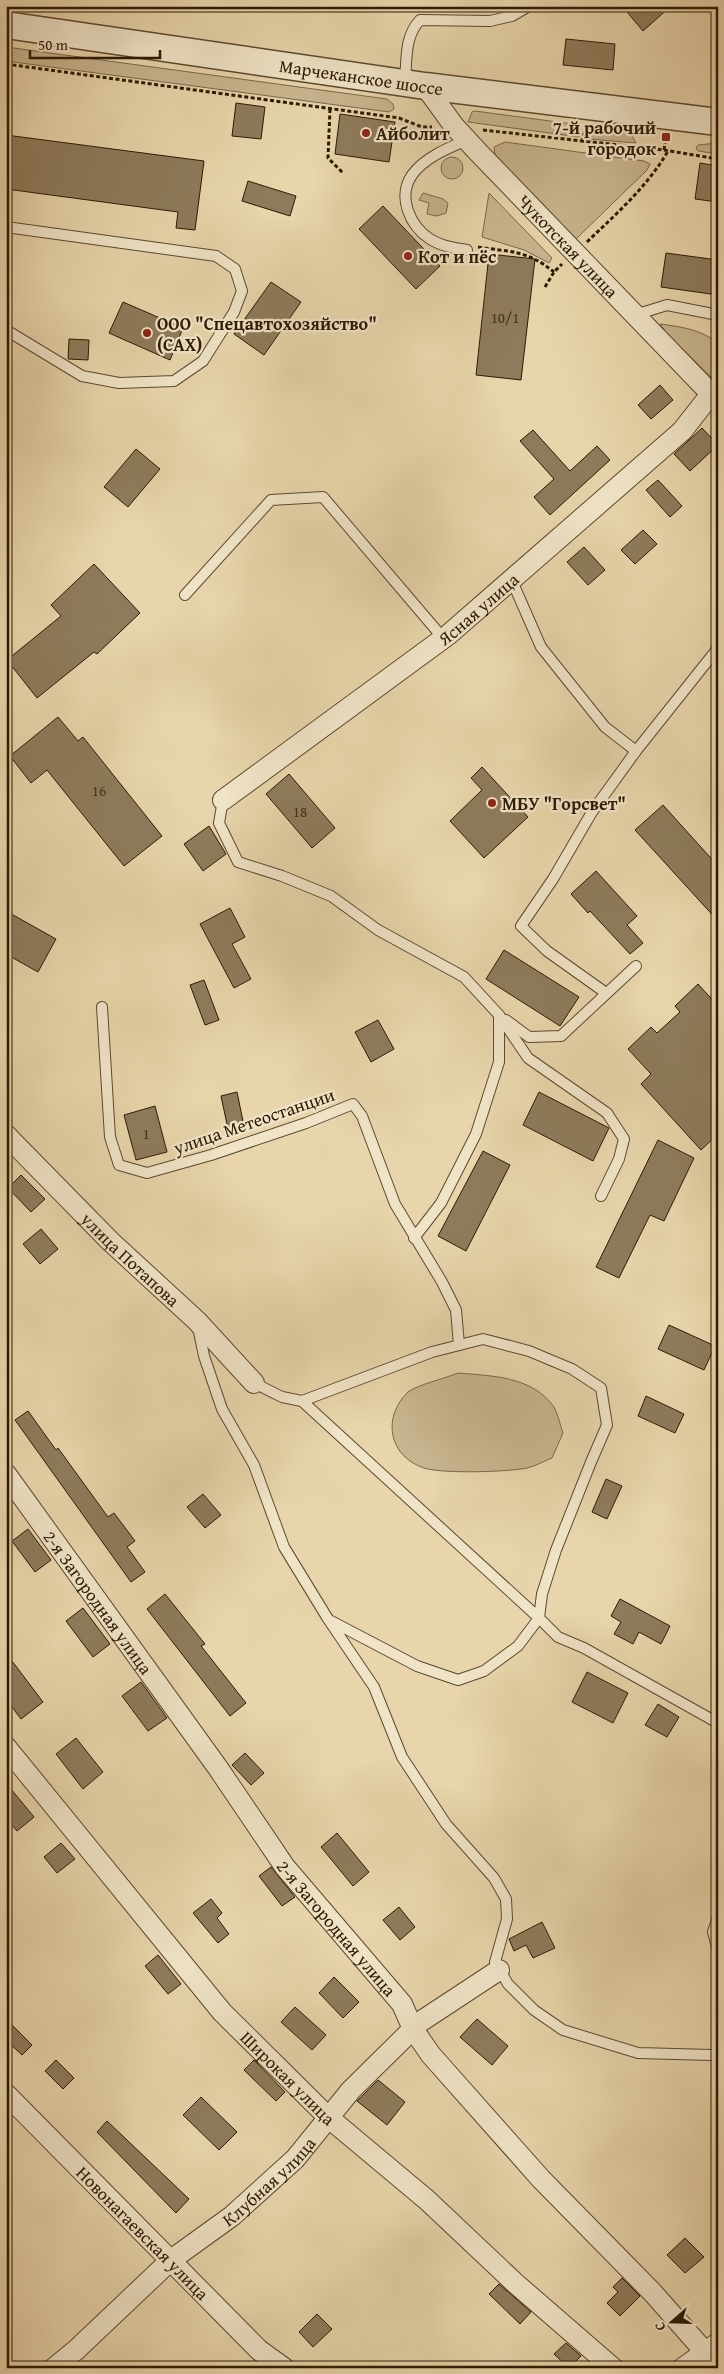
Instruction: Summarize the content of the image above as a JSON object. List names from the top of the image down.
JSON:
{
  "streets": {
    "street": [
      "Марчеканское шоссе",
      "Чукотская улица",
      "Ясная улица",
      "улица Потапова",
      "2-я Загородная улица",
      "Широкая улица",
      "Клубная улица",
      "Новонагаевская улица"
    ],
    "lane": ["улица Метеостанции"]
  },
  "crossings": [
    ["Марчеканское шоссе", "Чукотская улица"],
    ["Чукотская улица", "Ясная улица"],
    ["2-я Загородная улица", "Клубная улица"],
    ["Широкая улица", "Клубная улица"],
    ["Клубная улица", "Новонагаевская улица"]
  ],
  "places": {
    "other": [
      "Айболит",
      "Кот и пёс",
      "ООО \"Спецавтохозяйство\" (САХ)",
      "МБУ \"Горсвет\""
    ],
    "transit": ["7-й рабочий городок"]
  },
  "house_numbers": [
    "10/1",
    "16",
    "18",
    "1"
  ],
  "scale_bar": "50 m",
  "north": "left"
}
